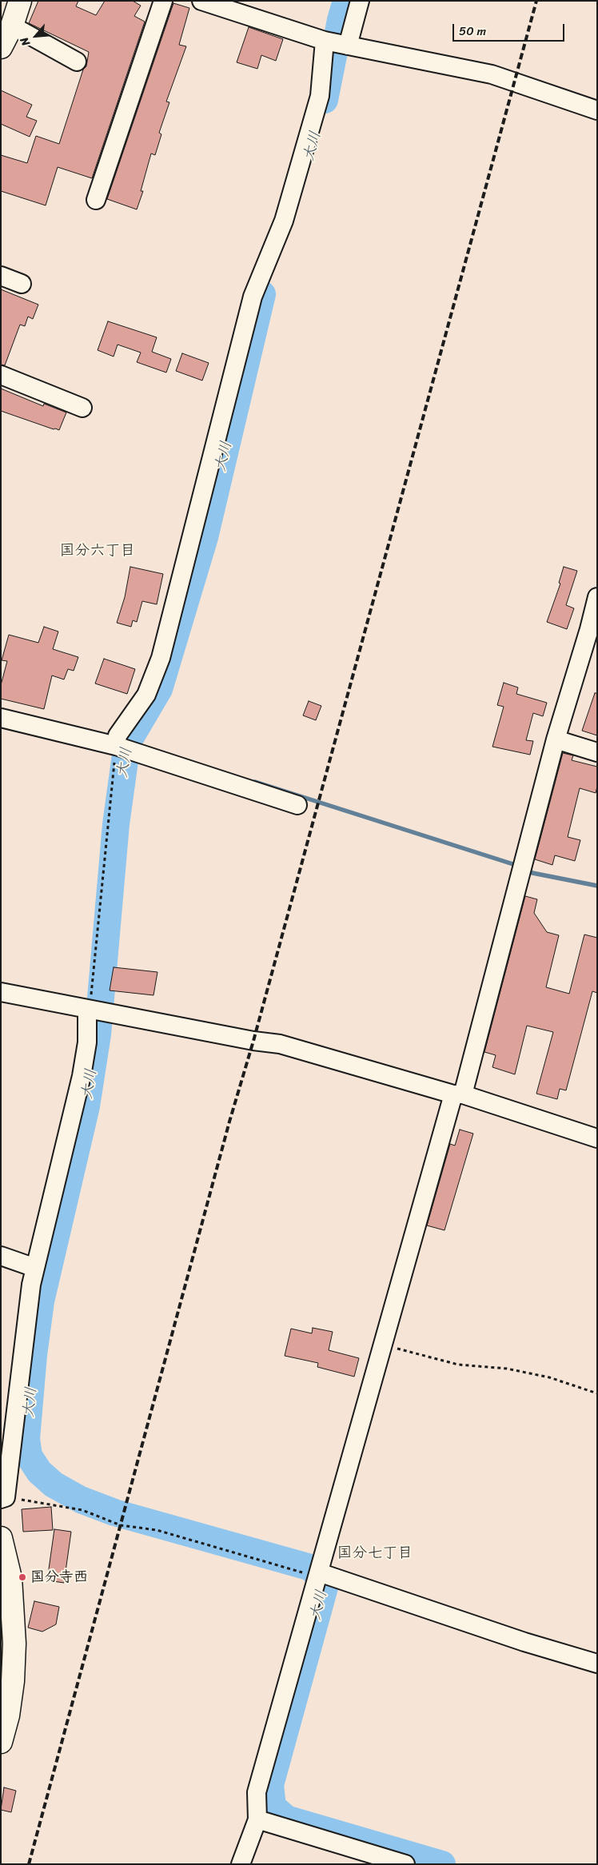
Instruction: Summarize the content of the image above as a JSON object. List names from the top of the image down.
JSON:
{
  "districts": ["国分六丁目", "国分七丁目"],
  "water": ["大川"],
  "places": ["国分寺西"],
  "scale_bar": "50 m",
  "north": "bottom left"
}
